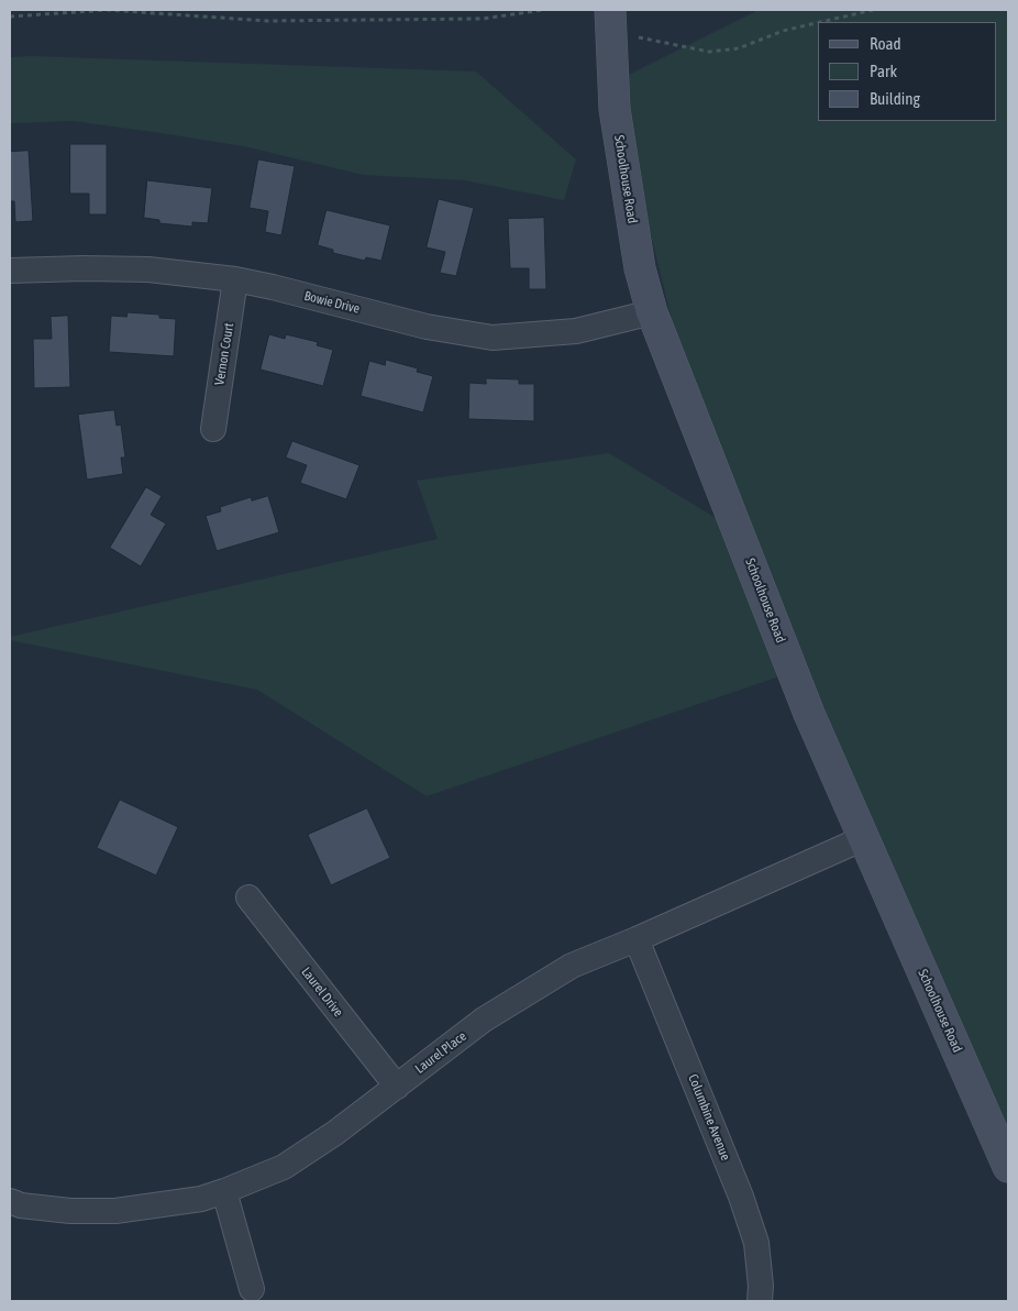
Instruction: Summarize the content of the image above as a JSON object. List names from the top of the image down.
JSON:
{
  "streets": {
    "street": [
      "Schoolhouse Road",
      "Bowie Drive",
      "Vernon Court",
      "Laurel Drive",
      "Laurel Place",
      "Columbine Avenue"
    ]
  },
  "crossings": [
    ["Schoolhouse Road", "Bowie Drive"],
    ["Schoolhouse Road", "Laurel Place"],
    ["Bowie Drive", "Vernon Court"],
    ["Laurel Drive", "Laurel Place"],
    ["Laurel Place", "Columbine Avenue"]
  ],
  "legend": ["Road", "Park", "Building"]
}
